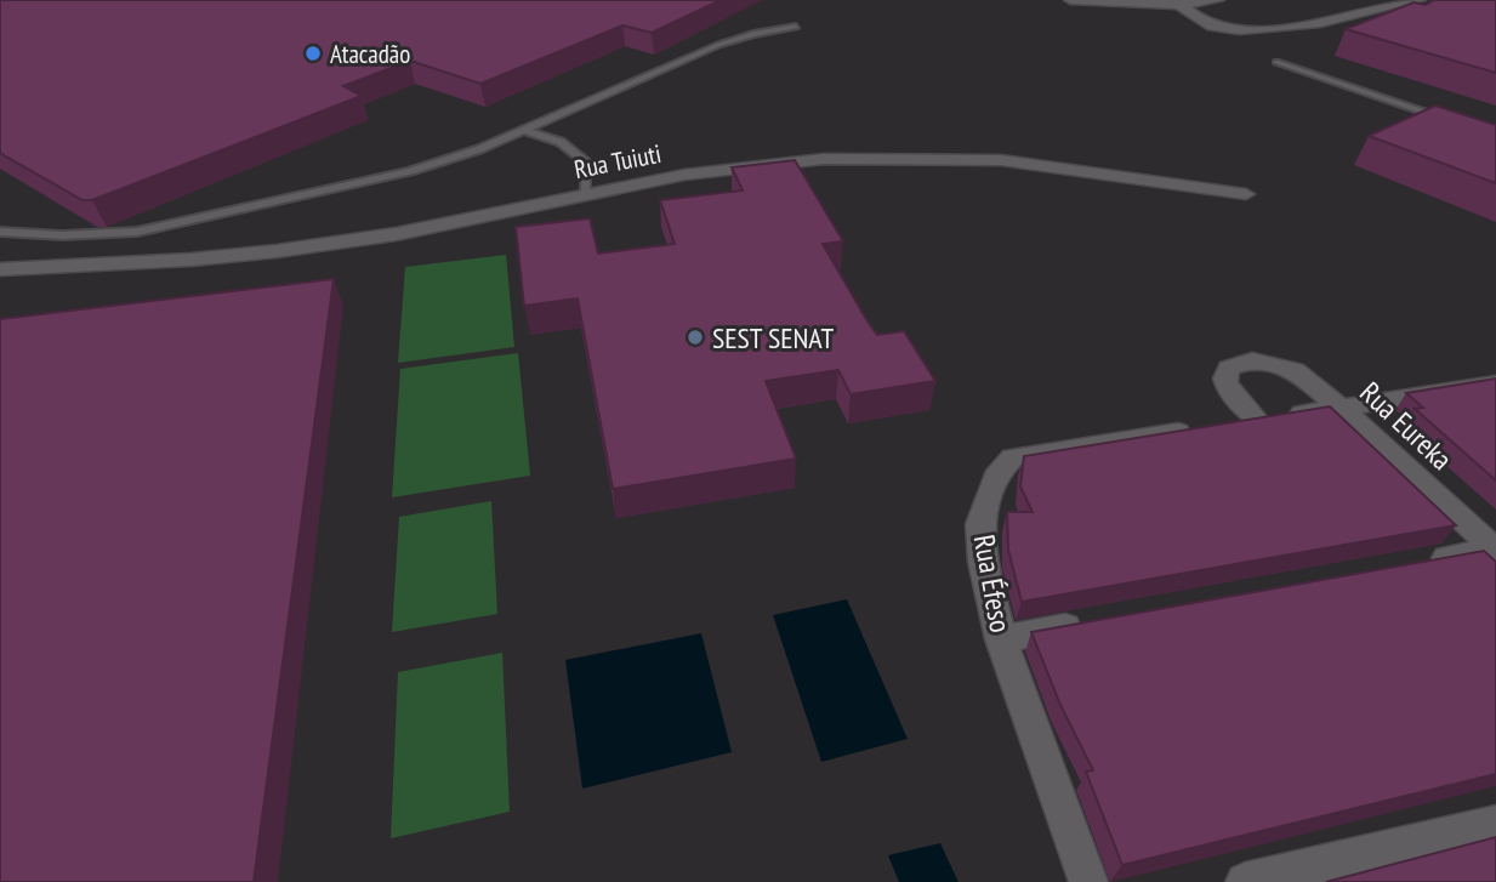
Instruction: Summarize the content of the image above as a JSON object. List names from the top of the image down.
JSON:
{
  "streets": {
    "street": ["Rua Tuiuti", "Rua Eureka", "Rua Éfeso"]
  },
  "crossings": [
    ["Rua Eureka", "Rua Éfeso"]
  ],
  "places": ["Atacadão", "SEST SENAT"]
}
